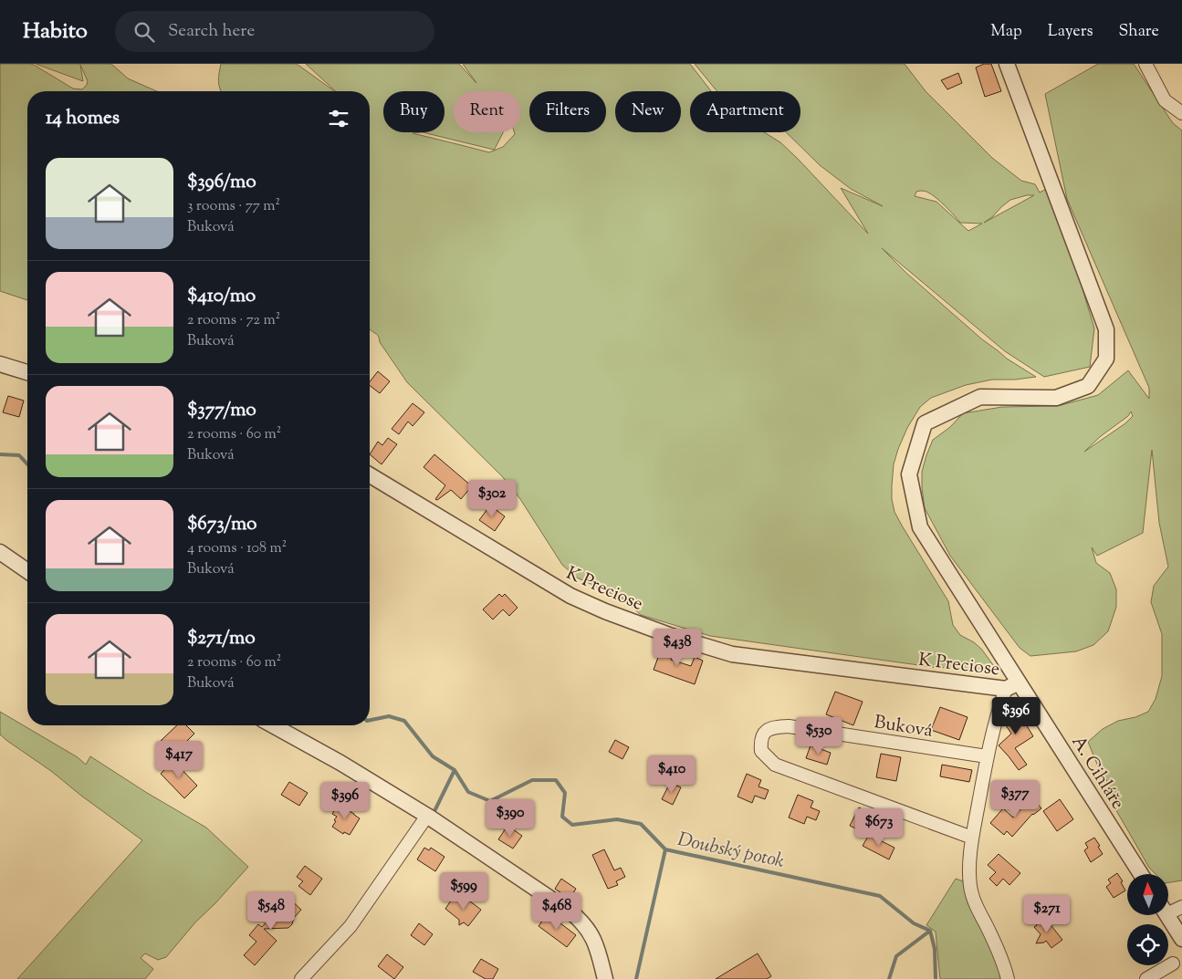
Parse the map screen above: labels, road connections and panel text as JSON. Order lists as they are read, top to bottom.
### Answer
{
  "streets": {
    "street": ["K Preciose", "Buková", "A. Cihláře"]
  },
  "crossings": [
    ["K Preciose", "A. Cihláře"]
  ],
  "water": ["Doubský potok"],
  "north": "top",
  "page": {
    "header": "Habito",
    "search": "Search here",
    "nav": ["Map", "Layers", "Share"],
    "chip": [
      "Buy",
      "Rent",
      "Filters",
      "New",
      "Apartment"
    ],
    "heading": "14 homes",
    "list": [
      {
        "name": "$396/mo",
        "note": "3 rooms · 77 m² · Buková"
      },
      {
        "name": "$410/mo",
        "note": "2 rooms · 72 m² · Buková"
      },
      {
        "name": "$377/mo",
        "note": "2 rooms · 60 m² · Buková"
      },
      {
        "name": "$673/mo",
        "note": "4 rooms · 108 m² · Buková"
      },
      {
        "name": "$271/mo",
        "note": "2 rooms · 60 m² · Buková"
      }
    ],
    "price": [
      "$302",
      "$438",
      "$396",
      "$530",
      "$417",
      "$410",
      "$377",
      "$396",
      "$390",
      "$673",
      "$599",
      "$548",
      "$468",
      "$271"
    ]
  }
}
